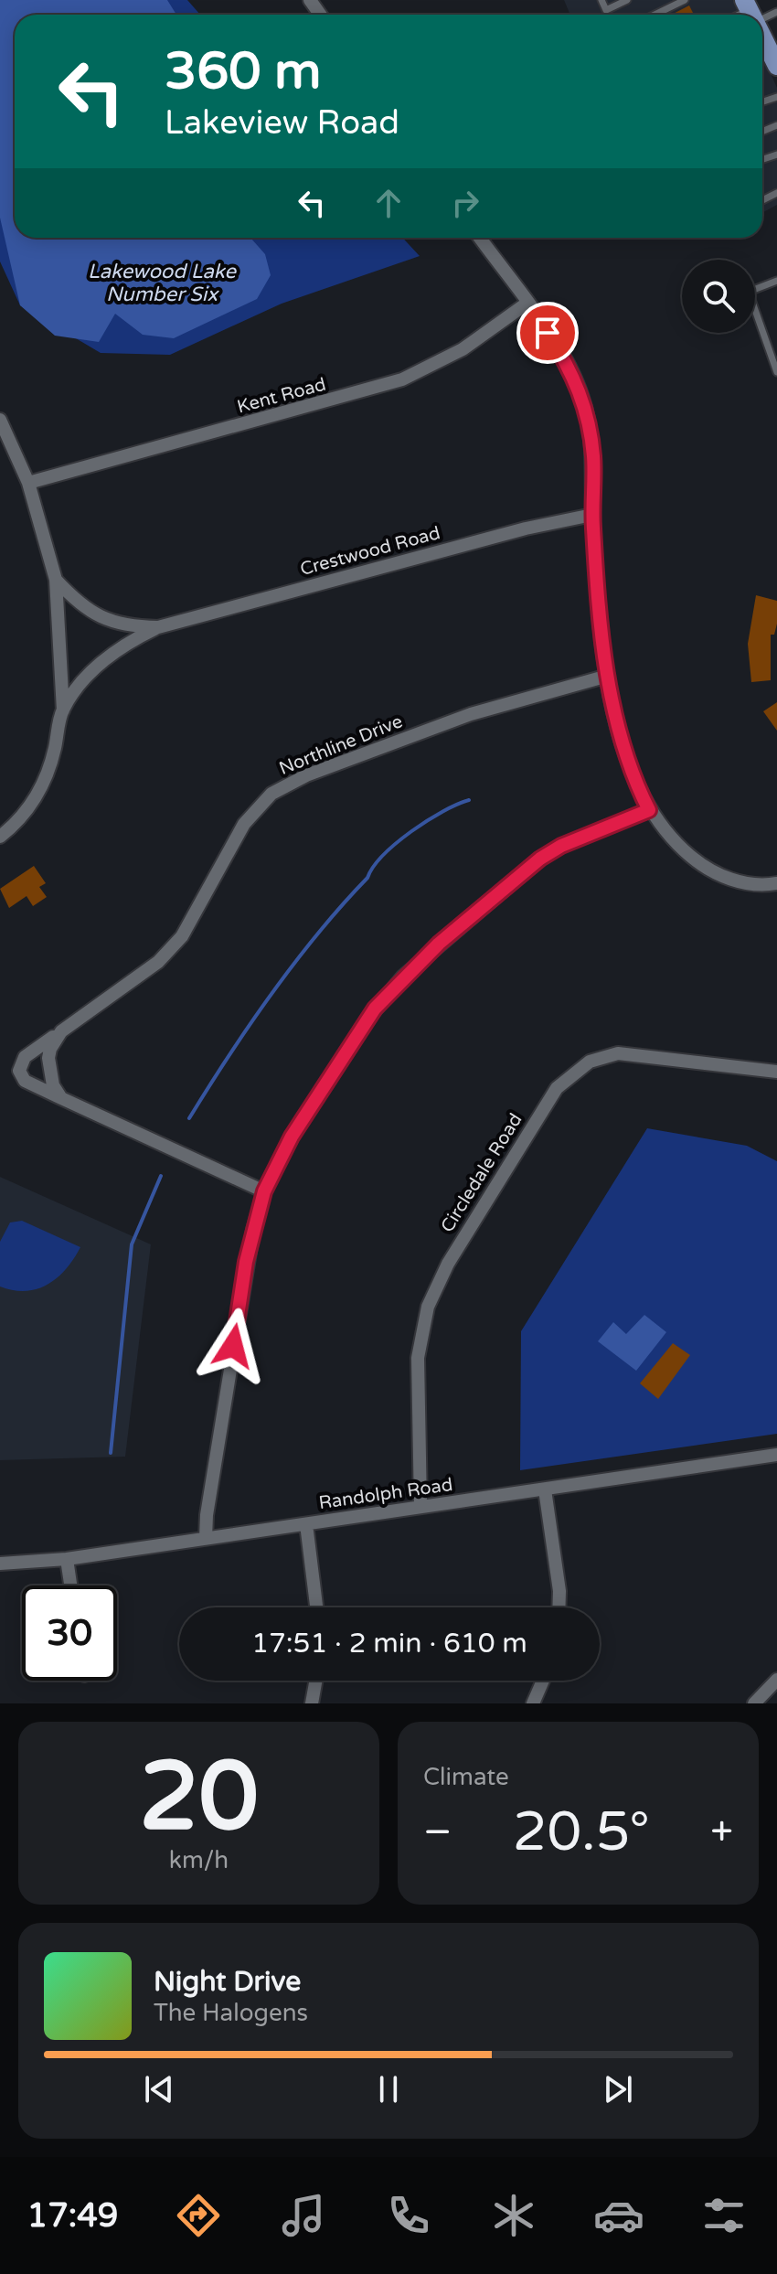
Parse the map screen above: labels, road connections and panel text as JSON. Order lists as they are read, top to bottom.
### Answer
{
  "streets": {
    "street": [
      "Kent Road",
      "Crestwood Road",
      "Northline Drive",
      "Circledale Road",
      "Randolph Road"
    ]
  },
  "crossings": [
    ["Circledale Road", "Randolph Road"]
  ],
  "water": ["Lakewood Lake Number Six"],
  "page": {
    "turn": ["360 m", "Lakeview Road"],
    "limit": "30",
    "trip": "17:51 · 2 min · 610 m",
    "tile": [
      ["20", "km/h"],
      "Climate"
    ],
    "heat": ["−", "20.5°", "+"],
    "song": ["Night Drive", "The Halogens"],
    "tabs": "17:49"
  }
}
